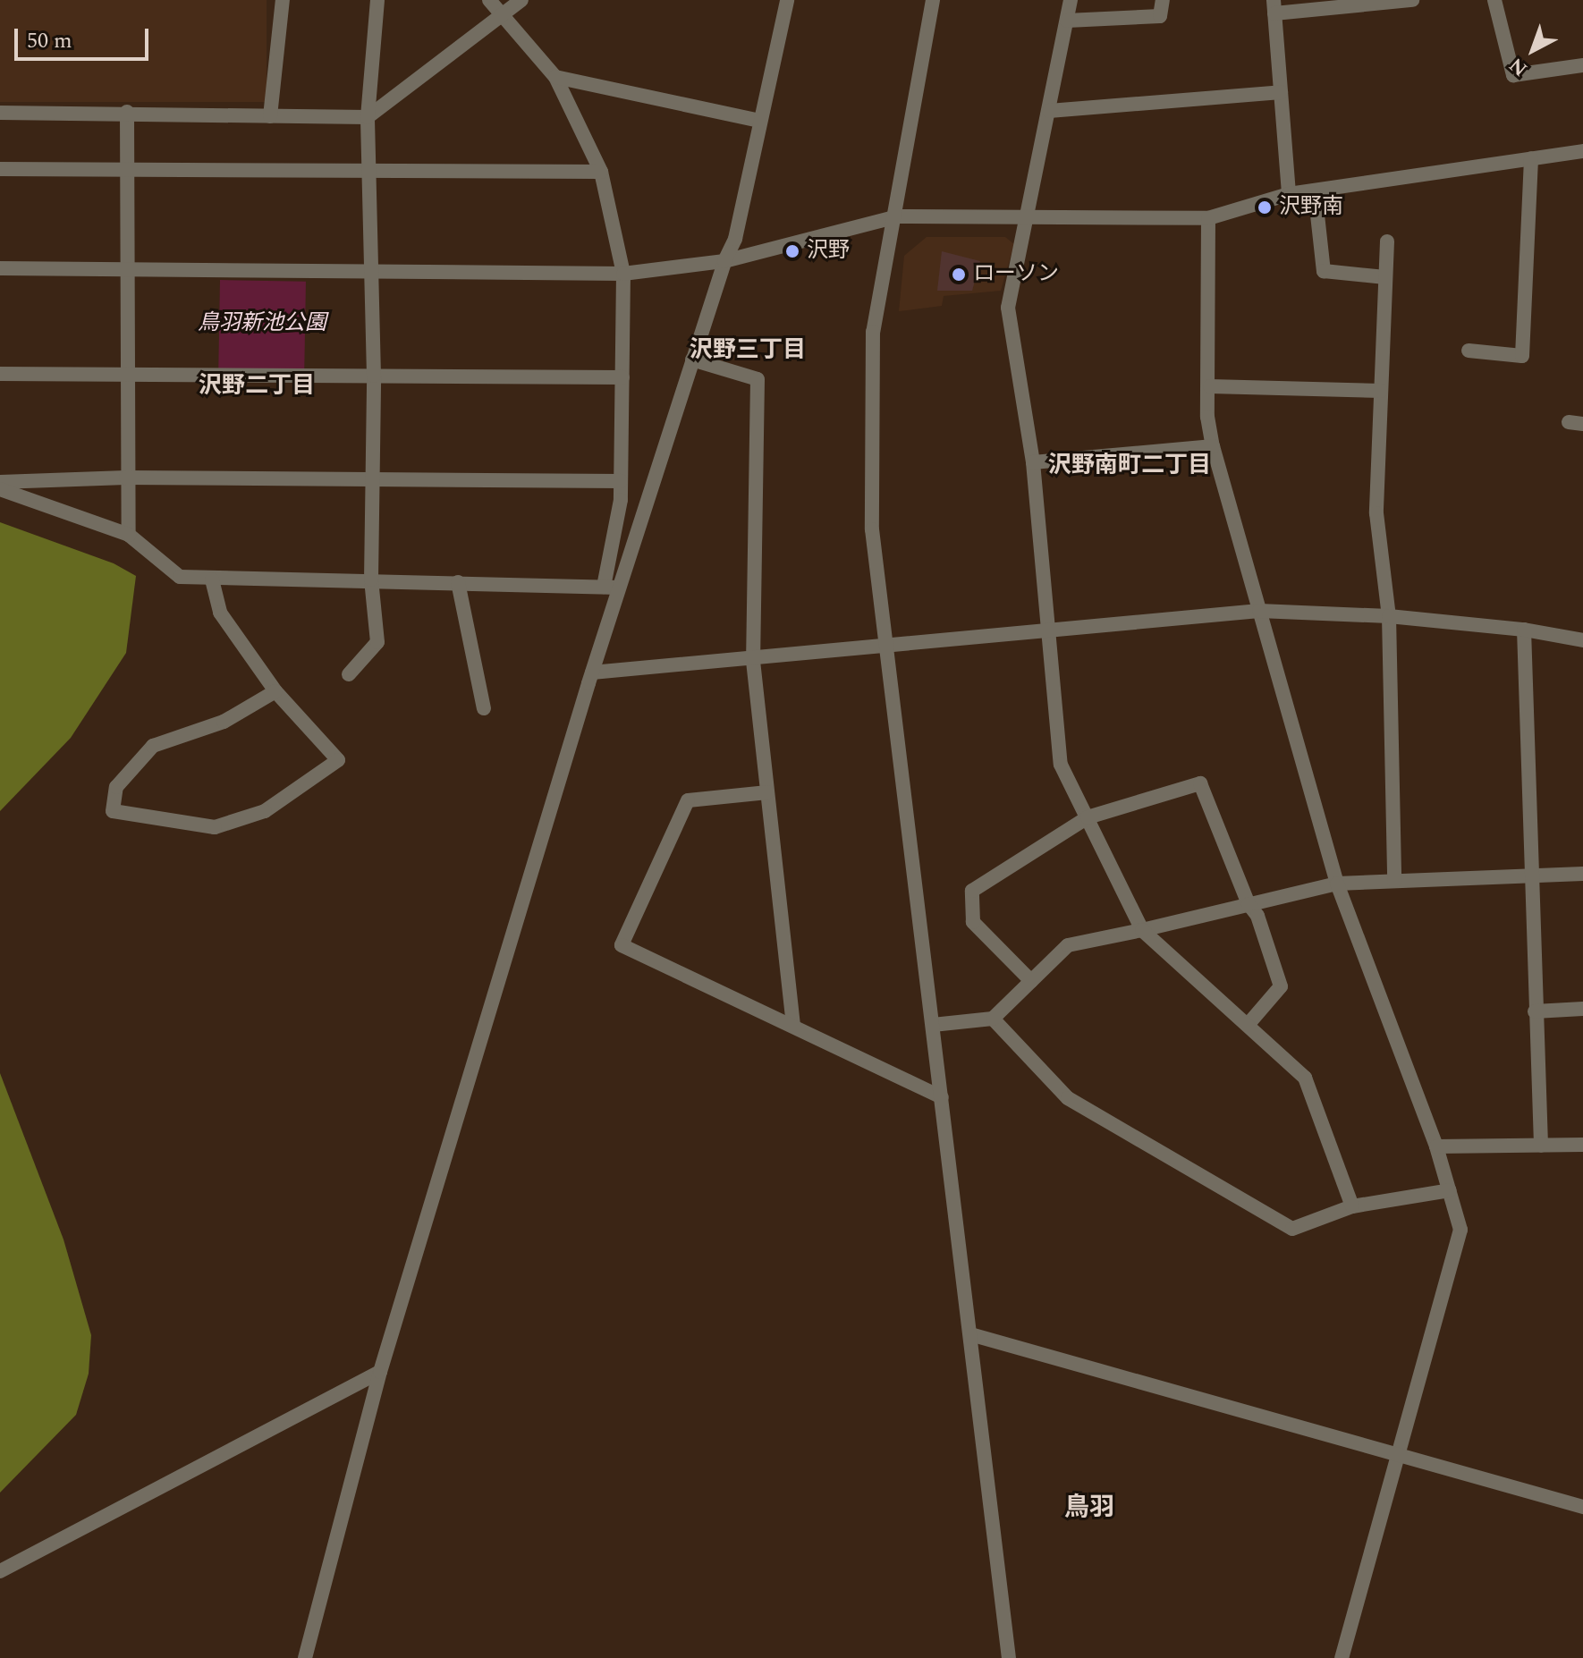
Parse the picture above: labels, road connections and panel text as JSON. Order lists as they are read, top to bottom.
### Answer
{
  "districts": [
    "沢野三丁目",
    "沢野二丁目",
    "沢野南町二丁目",
    "鳥羽"
  ],
  "parks": ["鳥羽新池公園"],
  "places": ["沢野南", "沢野", "ローソン"],
  "scale_bar": "50 m",
  "north": "bottom left"
}
